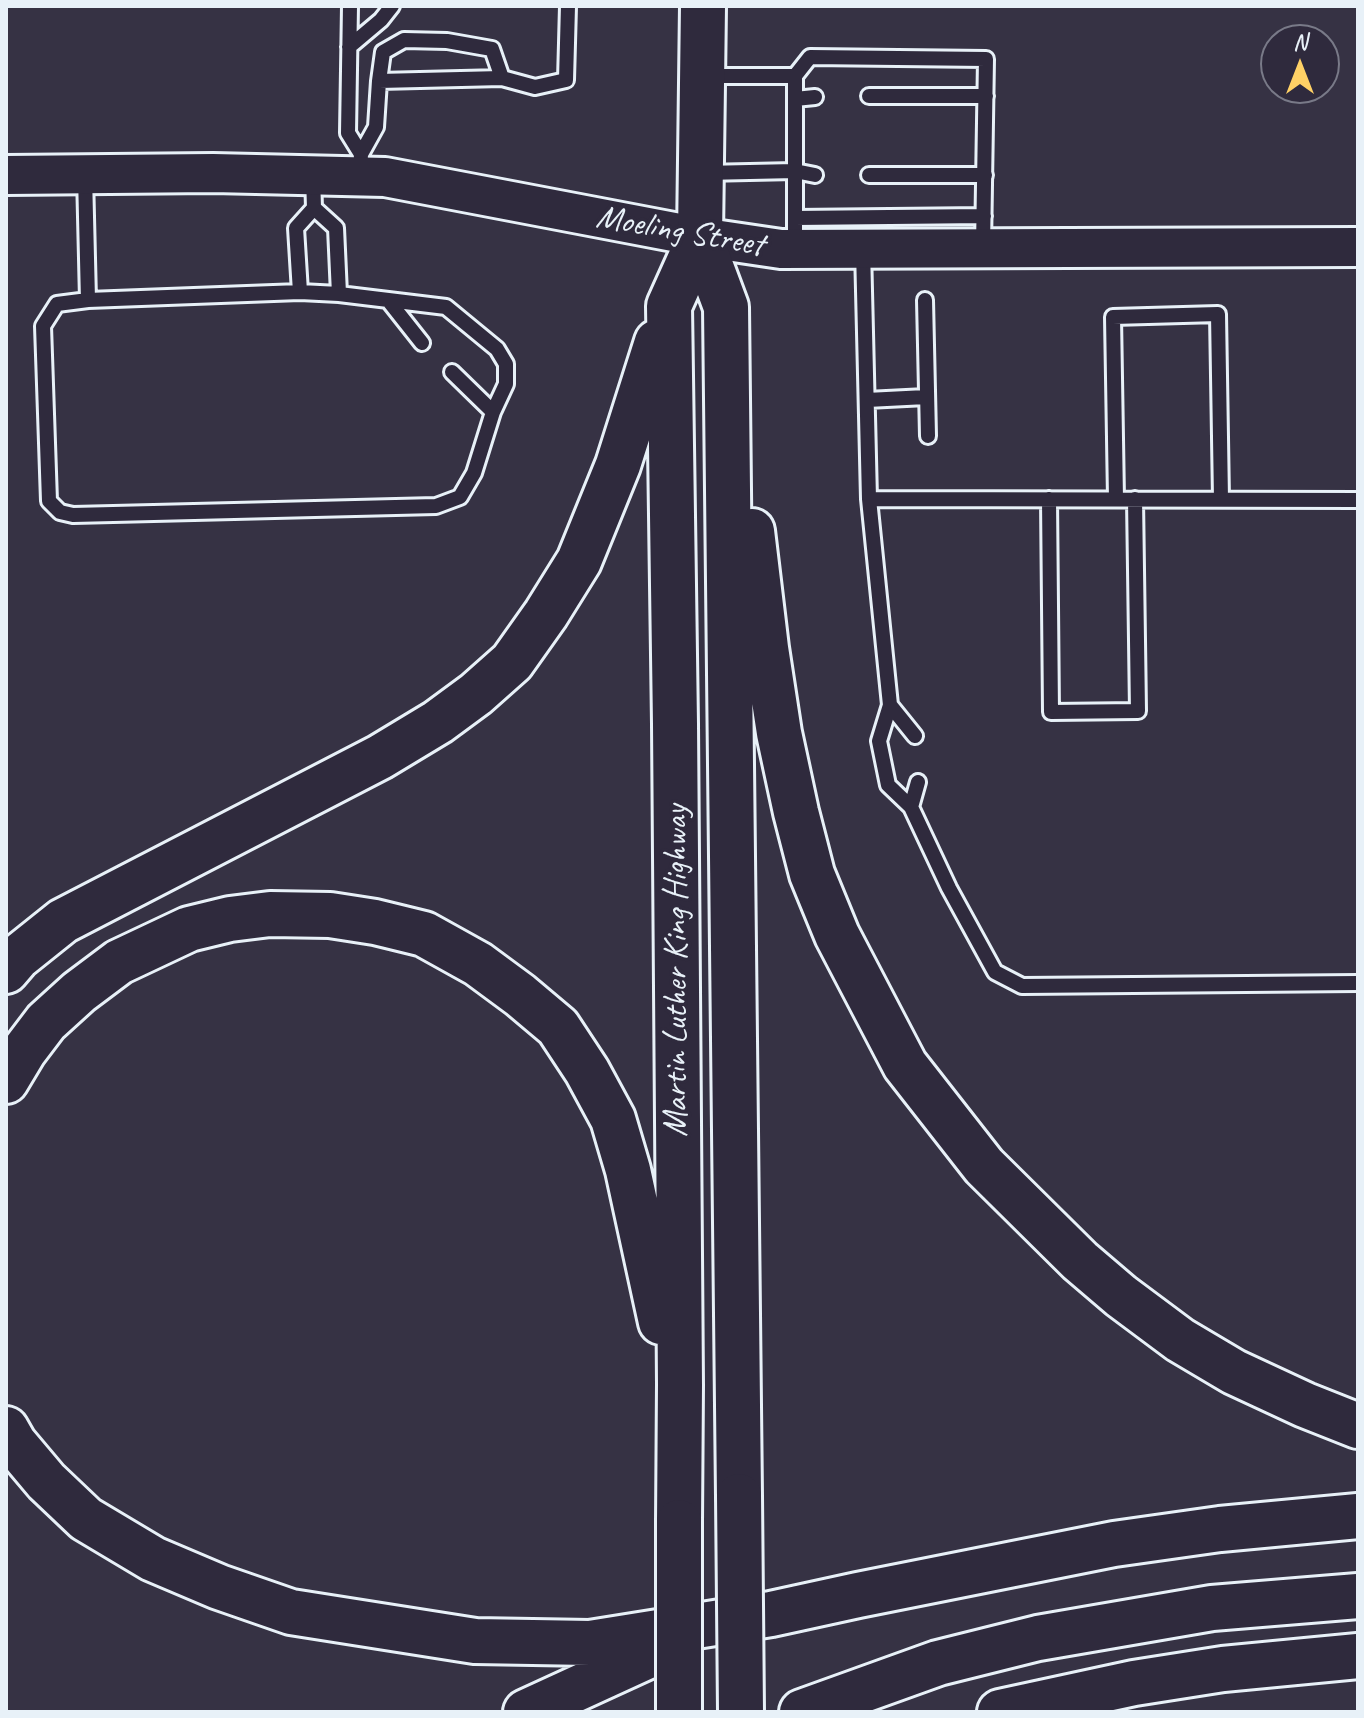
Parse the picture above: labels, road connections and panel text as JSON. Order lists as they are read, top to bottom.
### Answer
{
  "streets": {
    "highway": ["Martin Luther King Highway"],
    "street": ["Moeling Street"]
  },
  "crossings": [
    ["Moeling Street", "Martin Luther King Highway"]
  ],
  "north": "top"
}
